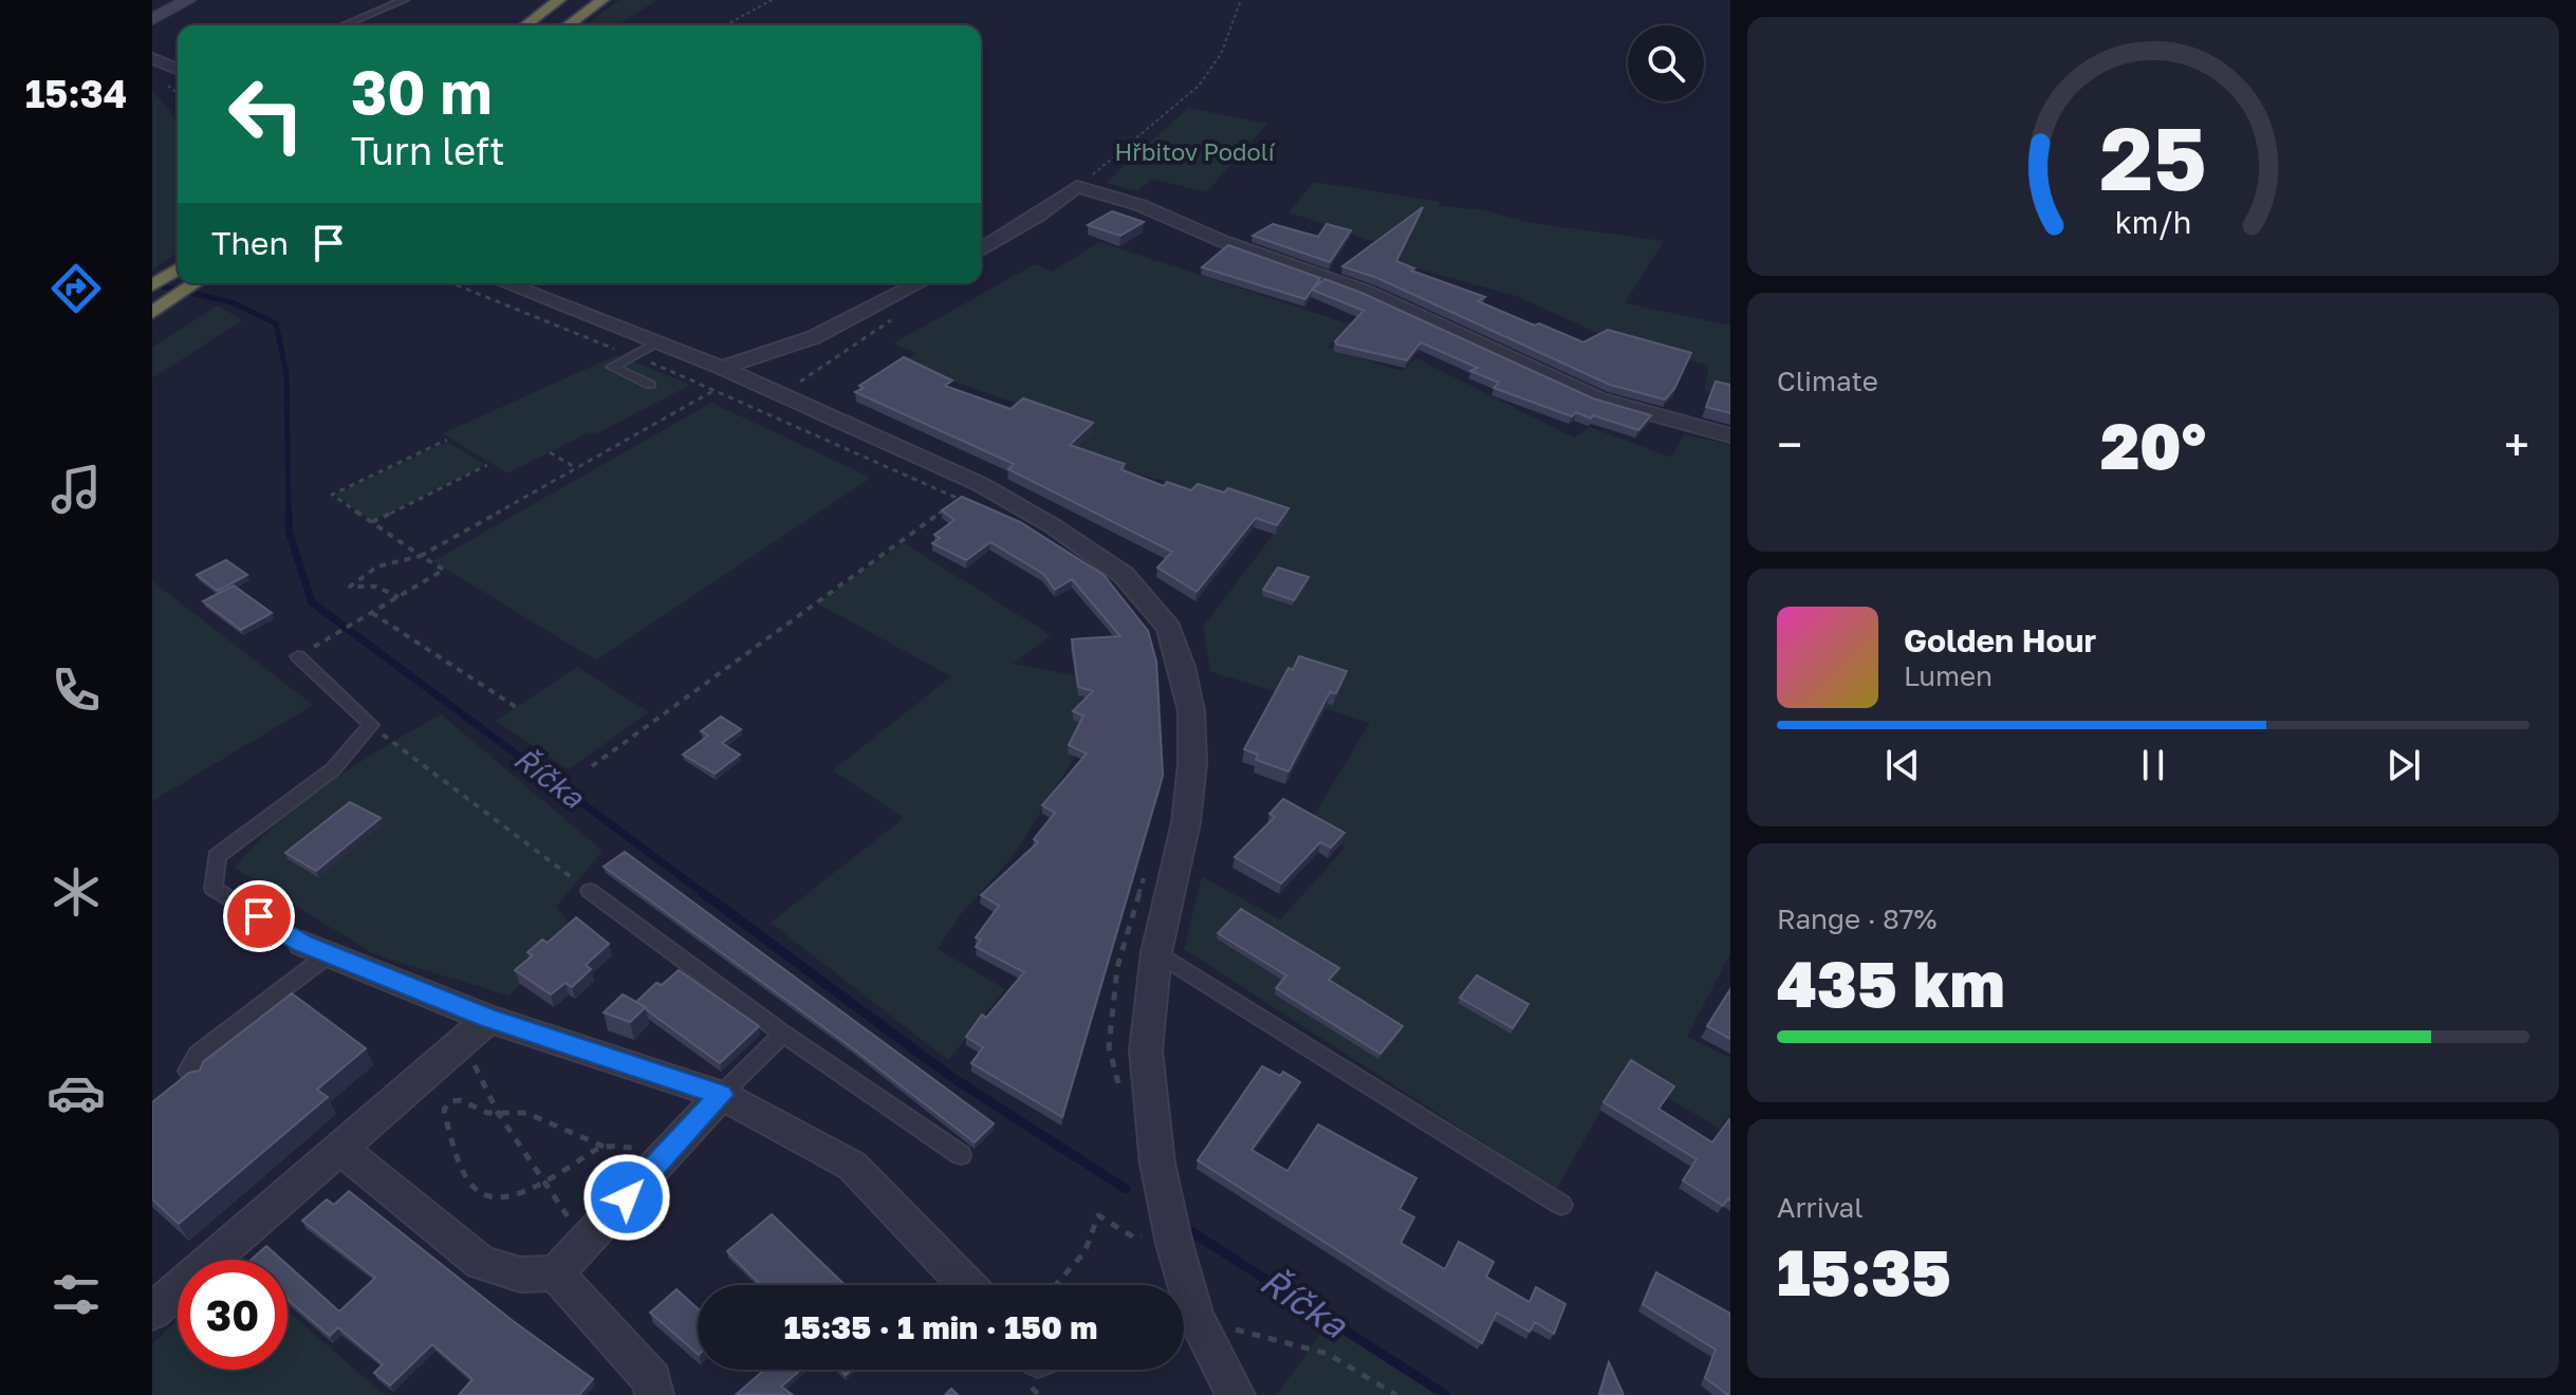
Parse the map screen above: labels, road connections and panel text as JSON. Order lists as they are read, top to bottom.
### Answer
{
  "water": ["Říčka"],
  "parks": ["Hřbitov Podolí"],
  "page": {
    "tabs": "15:34",
    "turn": ["30 m", "Turn left"],
    "then": "Then",
    "tile": [
      "Climate",
      ["Range · 87%", "435 km"],
      ["Arrival", "15:35"]
    ],
    "heat": ["−", "20°", "+"],
    "song": ["Golden Hour", "Lumen"],
    "limit": "30",
    "trip": "15:35 · 1 min · 150 m",
    "gauge": ["25", "km/h"]
  }
}
